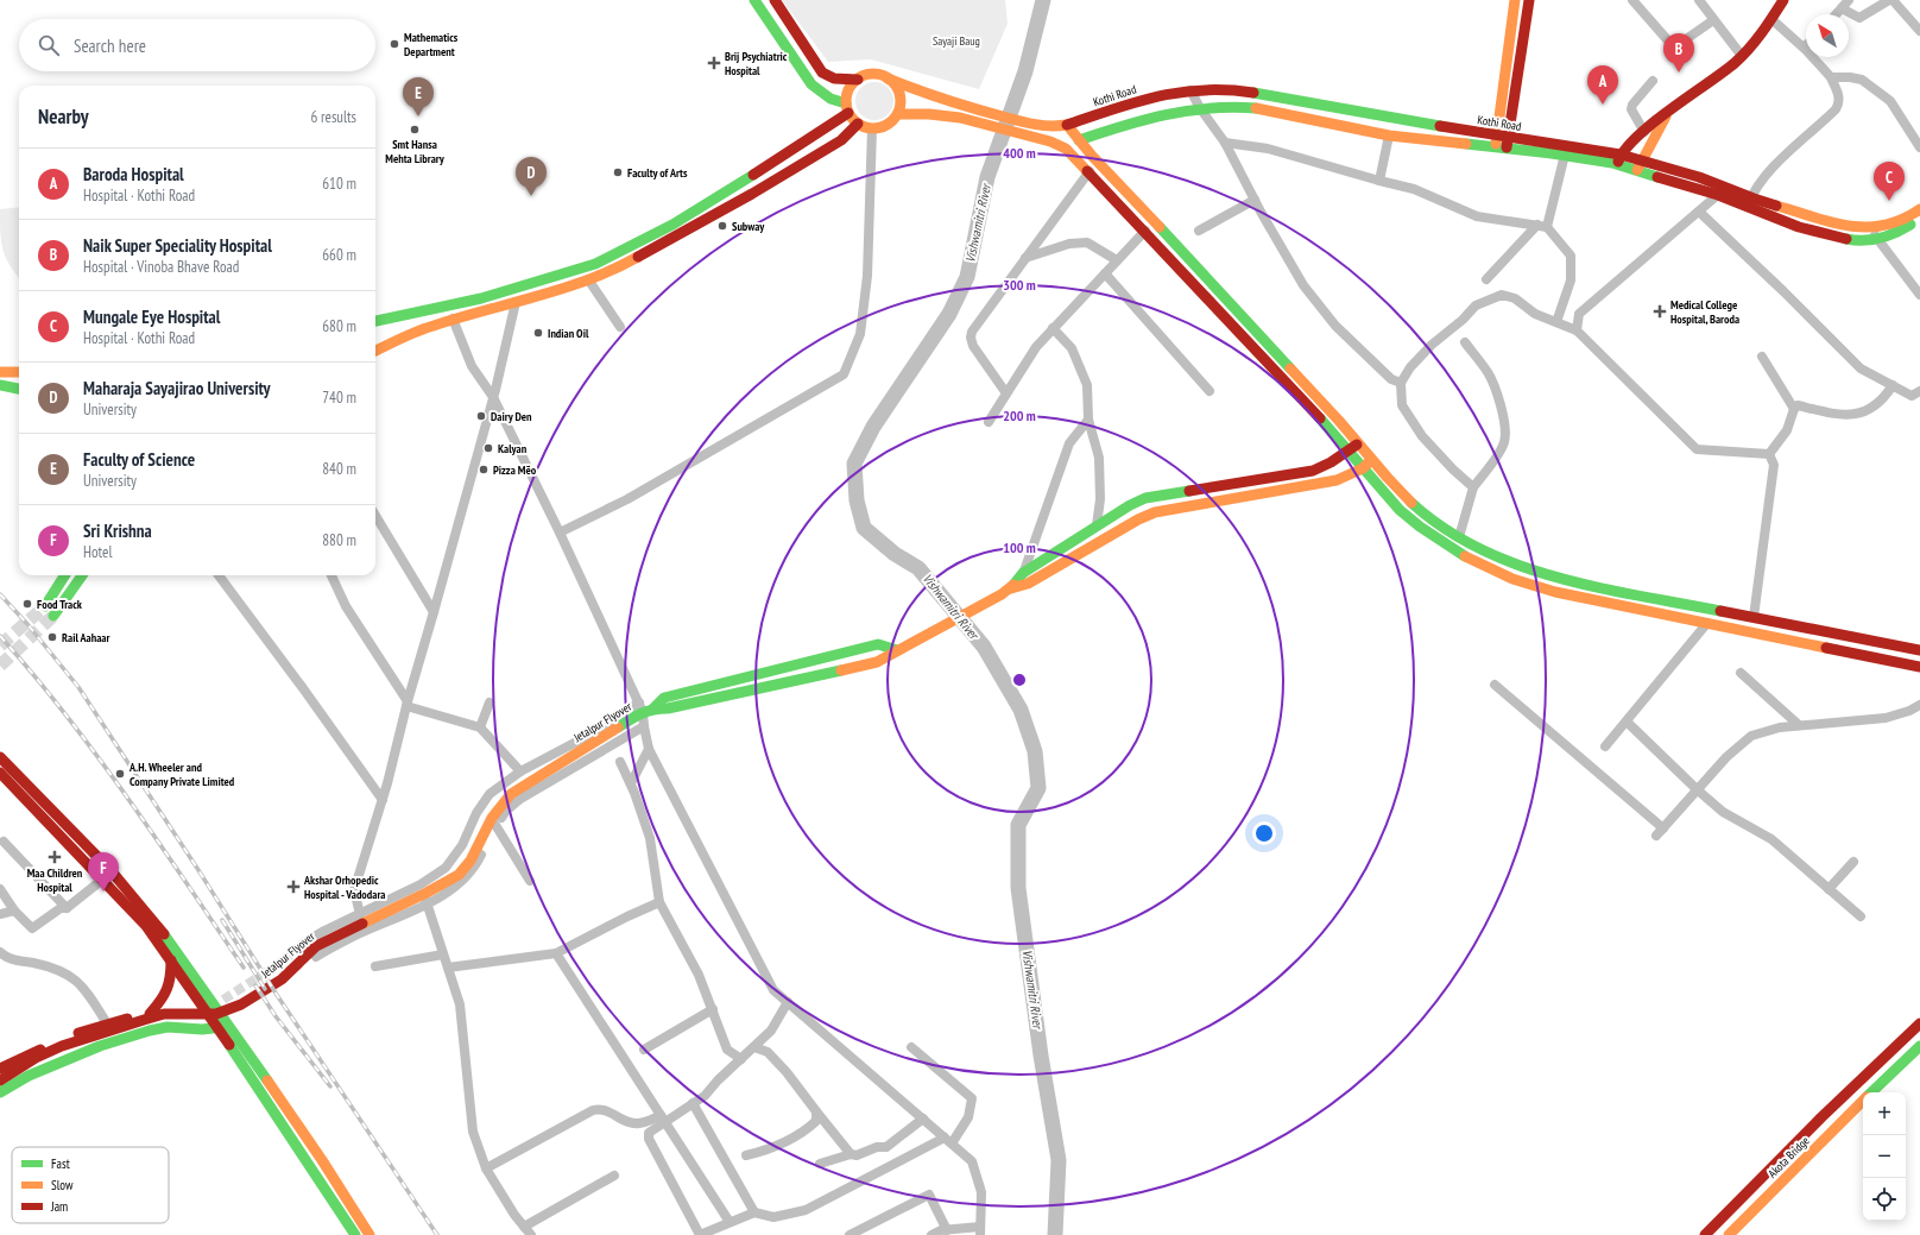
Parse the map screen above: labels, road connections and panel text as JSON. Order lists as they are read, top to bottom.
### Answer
{
  "streets": {
    "main road": ["Kothi Road", "Jetalpur Flyover", "Akota Bridge"]
  },
  "water": ["Vishwamitri River"],
  "parks": ["Sayaji Baug"],
  "places": {
    "other": [
      "Mathematics Department",
      "Smt Hansa Mehta Library",
      "Faculty of Arts",
      "Subway",
      "Indian Oil",
      "Dairy Den",
      "Kalyan",
      "Pizza Mēo",
      "Food Track",
      "Rail Aahaar",
      "A.H. Wheeler and Company Private Limited"
    ],
    "health": [
      "Brij Psychiatric Hospital",
      "Medical College Hospital, Baroda",
      "Maa Children Hospital",
      "Akshar Orhopedic Hospital - Vadodara"
    ]
  },
  "legend": ["Fast", "Slow", "Jam"],
  "north": "top left",
  "page": {
    "search": "Search here",
    "pins": [
      "B",
      "A",
      "E",
      "D",
      "C",
      "F"
    ],
    "heading": ["Nearby", "6 results"],
    "list": [
      {
        "mark": "A",
        "name": "Baroda Hospital",
        "note": "Hospital · Kothi Road",
        "value": "610 m"
      },
      {
        "mark": "B",
        "name": "Naik Super Speciality Hospital",
        "note": "Hospital · Vinoba Bhave Road",
        "value": "660 m"
      },
      {
        "mark": "C",
        "name": "Mungale Eye Hospital",
        "note": "Hospital · Kothi Road",
        "value": "680 m"
      },
      {
        "mark": "D",
        "name": "Maharaja Sayajirao University",
        "note": "University",
        "value": "740 m"
      },
      {
        "mark": "E",
        "name": "Faculty of Science",
        "note": "University",
        "value": "840 m"
      },
      {
        "mark": "F",
        "name": "Sri Krishna",
        "note": "Hotel",
        "value": "880 m"
      }
    ],
    "map_buttons": ["+", "−"]
  },
  "rings": [
    "400 m",
    "300 m",
    "200 m",
    "100 m"
  ]
}
